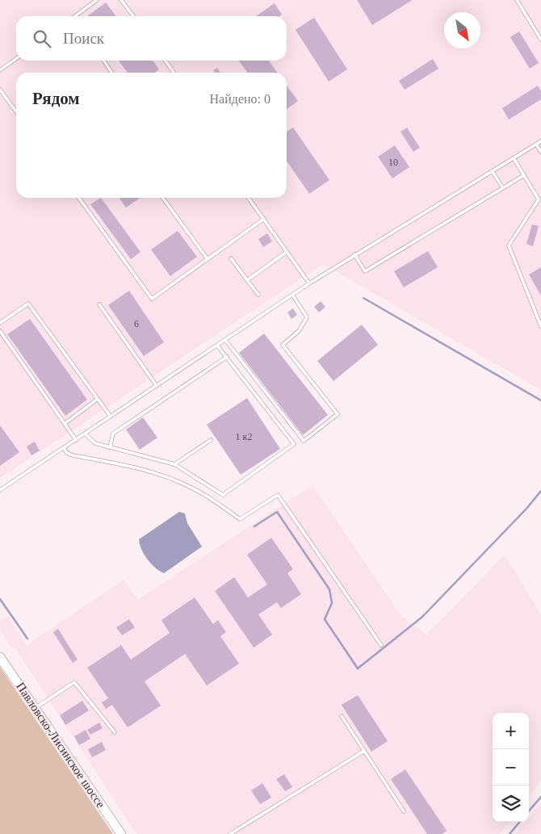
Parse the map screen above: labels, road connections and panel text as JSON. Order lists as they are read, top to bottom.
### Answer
{
  "streets": {
    "main road": ["Павловско-Лисинское шоссе"]
  },
  "house_numbers": ["10", "6", "1 к2"],
  "north": "bottom right",
  "page": {
    "search": "Поиск",
    "heading": ["Рядом", "Найдено: 0"],
    "map_buttons": ["+", "−"]
  }
}
